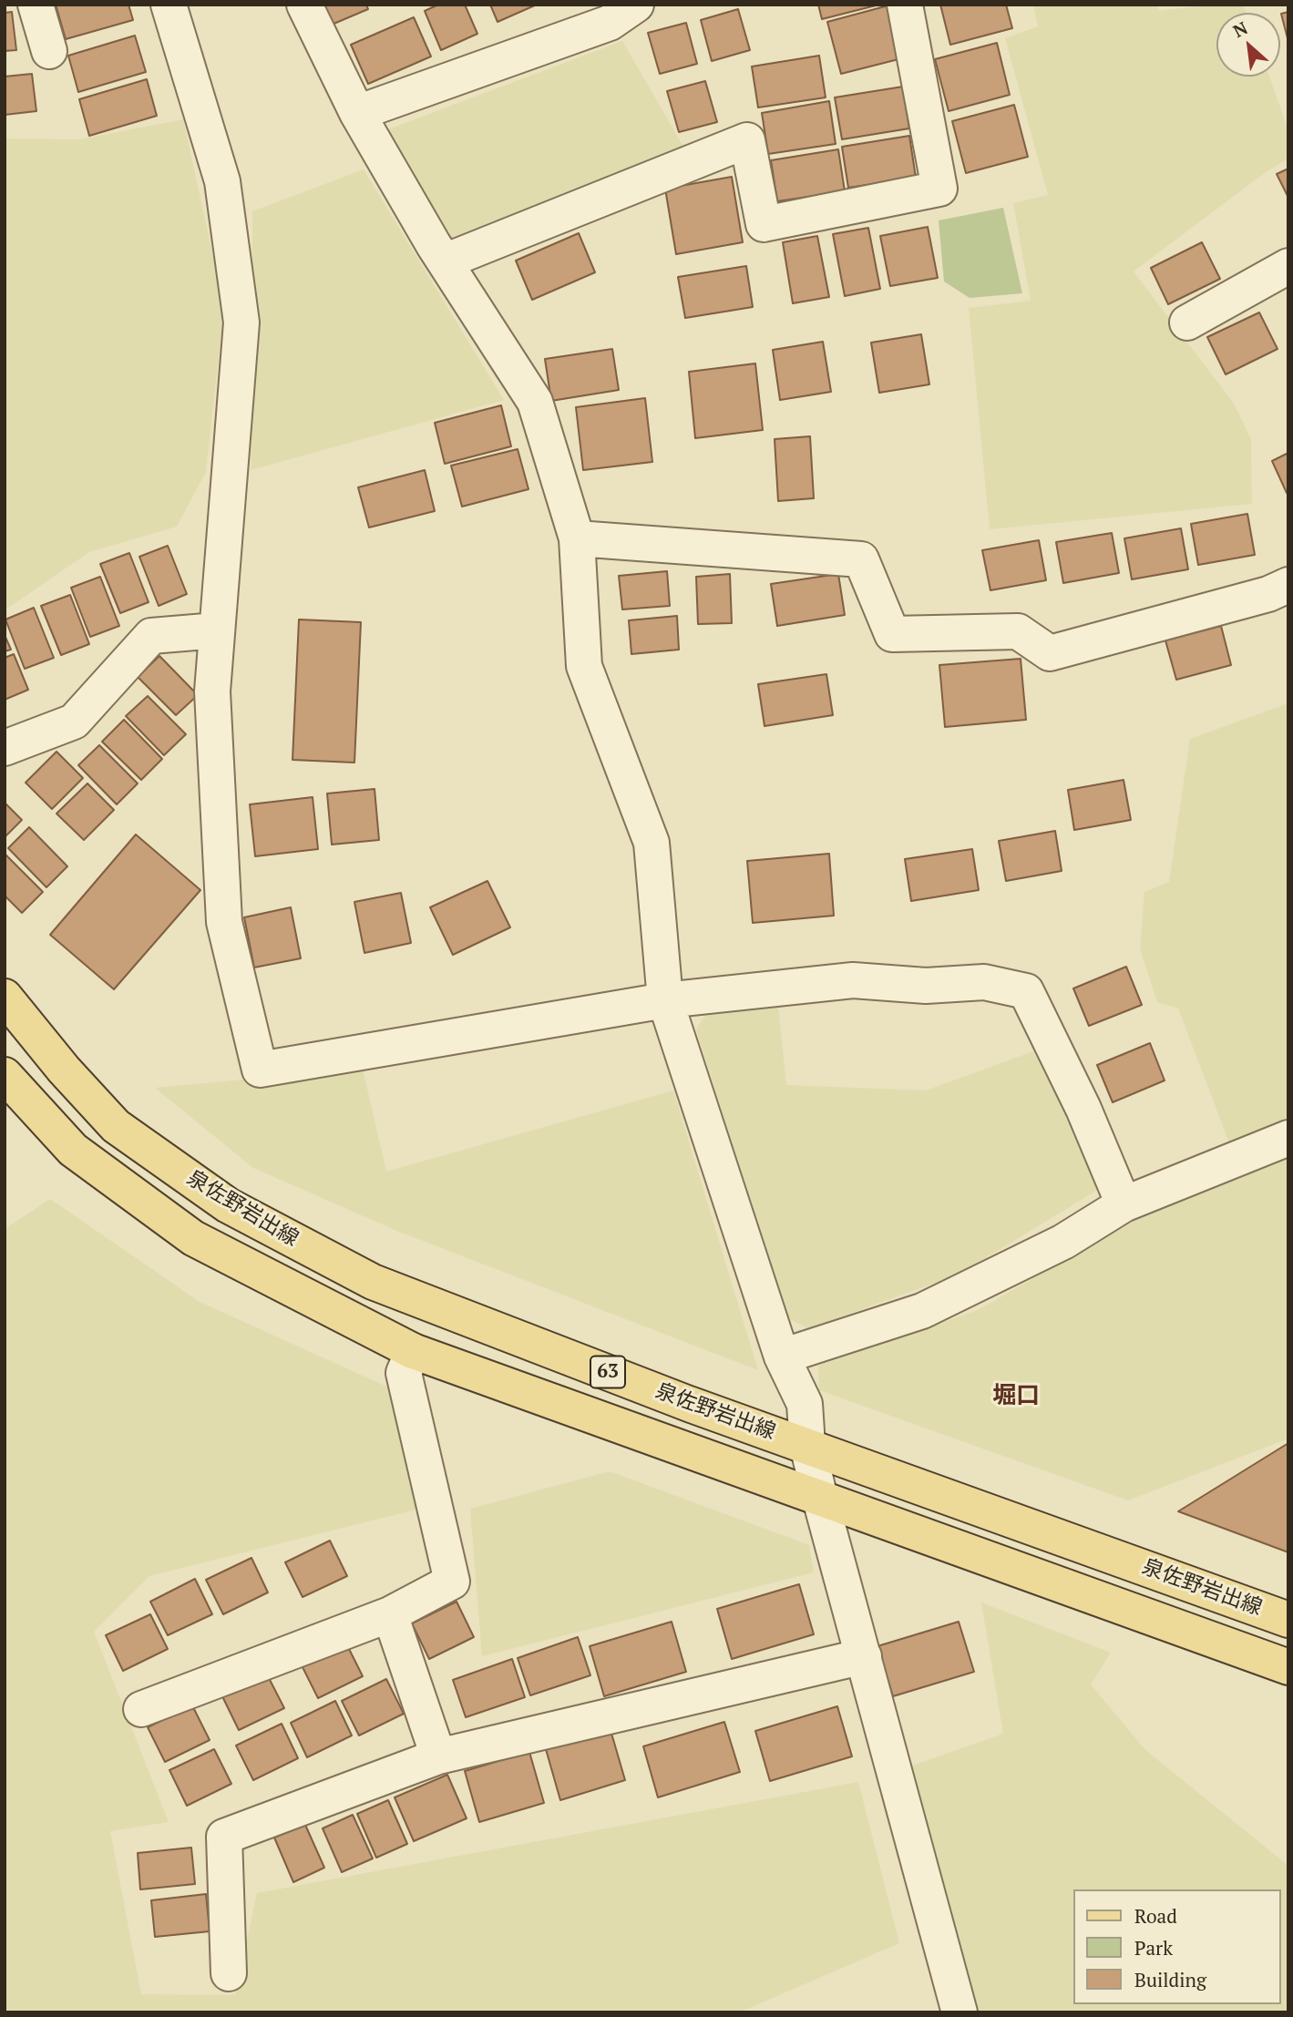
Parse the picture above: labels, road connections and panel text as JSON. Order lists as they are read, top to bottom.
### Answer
{
  "streets": {
    "main road": ["泉佐野岩出線", "63"]
  },
  "districts": ["堀口"],
  "legend": ["Road", "Park", "Building"],
  "north": "top left"
}
